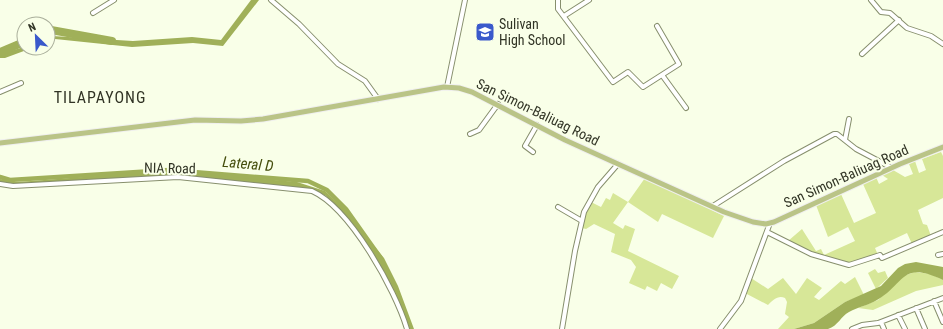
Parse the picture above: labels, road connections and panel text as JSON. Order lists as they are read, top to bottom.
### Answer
{
  "streets": {
    "main road": ["San Simon-Baliuag Road"],
    "street": ["NIA Road"]
  },
  "districts": ["TILAPAYONG"],
  "water": ["Lateral D"],
  "places": {
    "school or university": ["Sulivan High School"]
  },
  "north": "top left"
}
